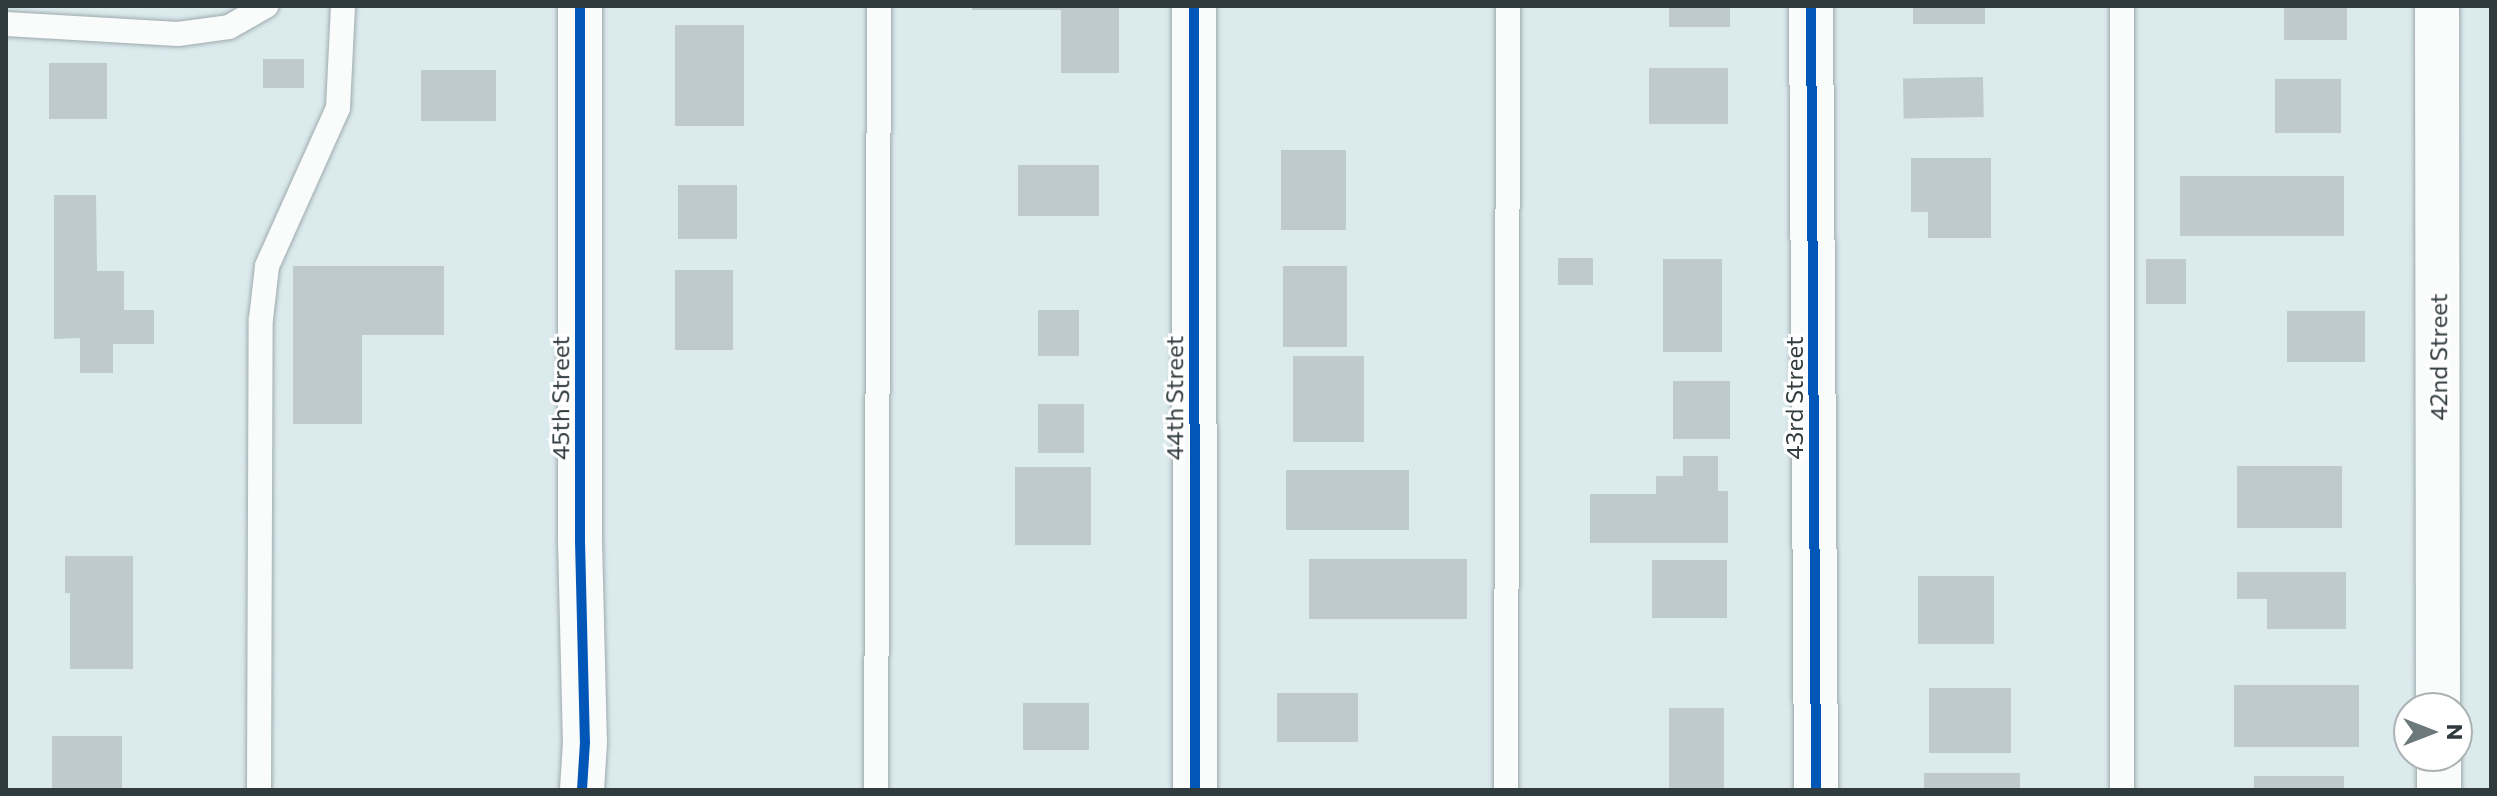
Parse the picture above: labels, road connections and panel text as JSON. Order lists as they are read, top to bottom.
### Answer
{
  "streets": {
    "street": [
      "42nd Street",
      "45th Street",
      "44th Street",
      "43rd Street"
    ]
  },
  "north": "right"
}
